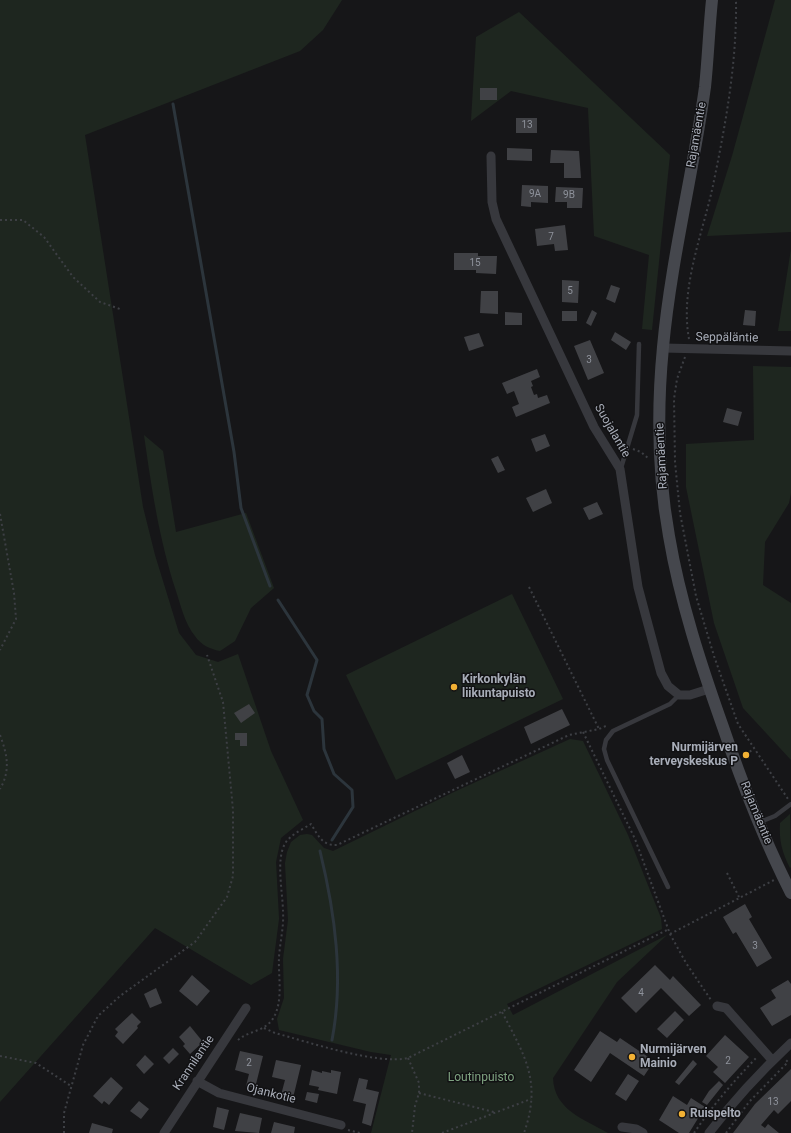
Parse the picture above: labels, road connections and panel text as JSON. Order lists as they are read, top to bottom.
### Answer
{
  "streets": {
    "main road": ["Rajamäentie"],
    "street": [
      "Seppäläntie",
      "Suojalantie",
      "Krannilantie",
      "Ojankotie"
    ]
  },
  "crossings": [
    ["Rajamäentie", "Seppäläntie"],
    ["Krannilantie", "Ojankotie"]
  ],
  "parks": ["Loutinpuisto"],
  "places": [
    "Kirkonkylän liikuntapuisto",
    "Nurmijärven terveyskeskus P",
    "Nurmijärven Mainio",
    "Ruispelto"
  ],
  "house_numbers": [
    "13",
    "9A",
    "9B",
    "7",
    "15",
    "5",
    "3",
    "3",
    "4",
    "2",
    "2",
    "13"
  ]
}
